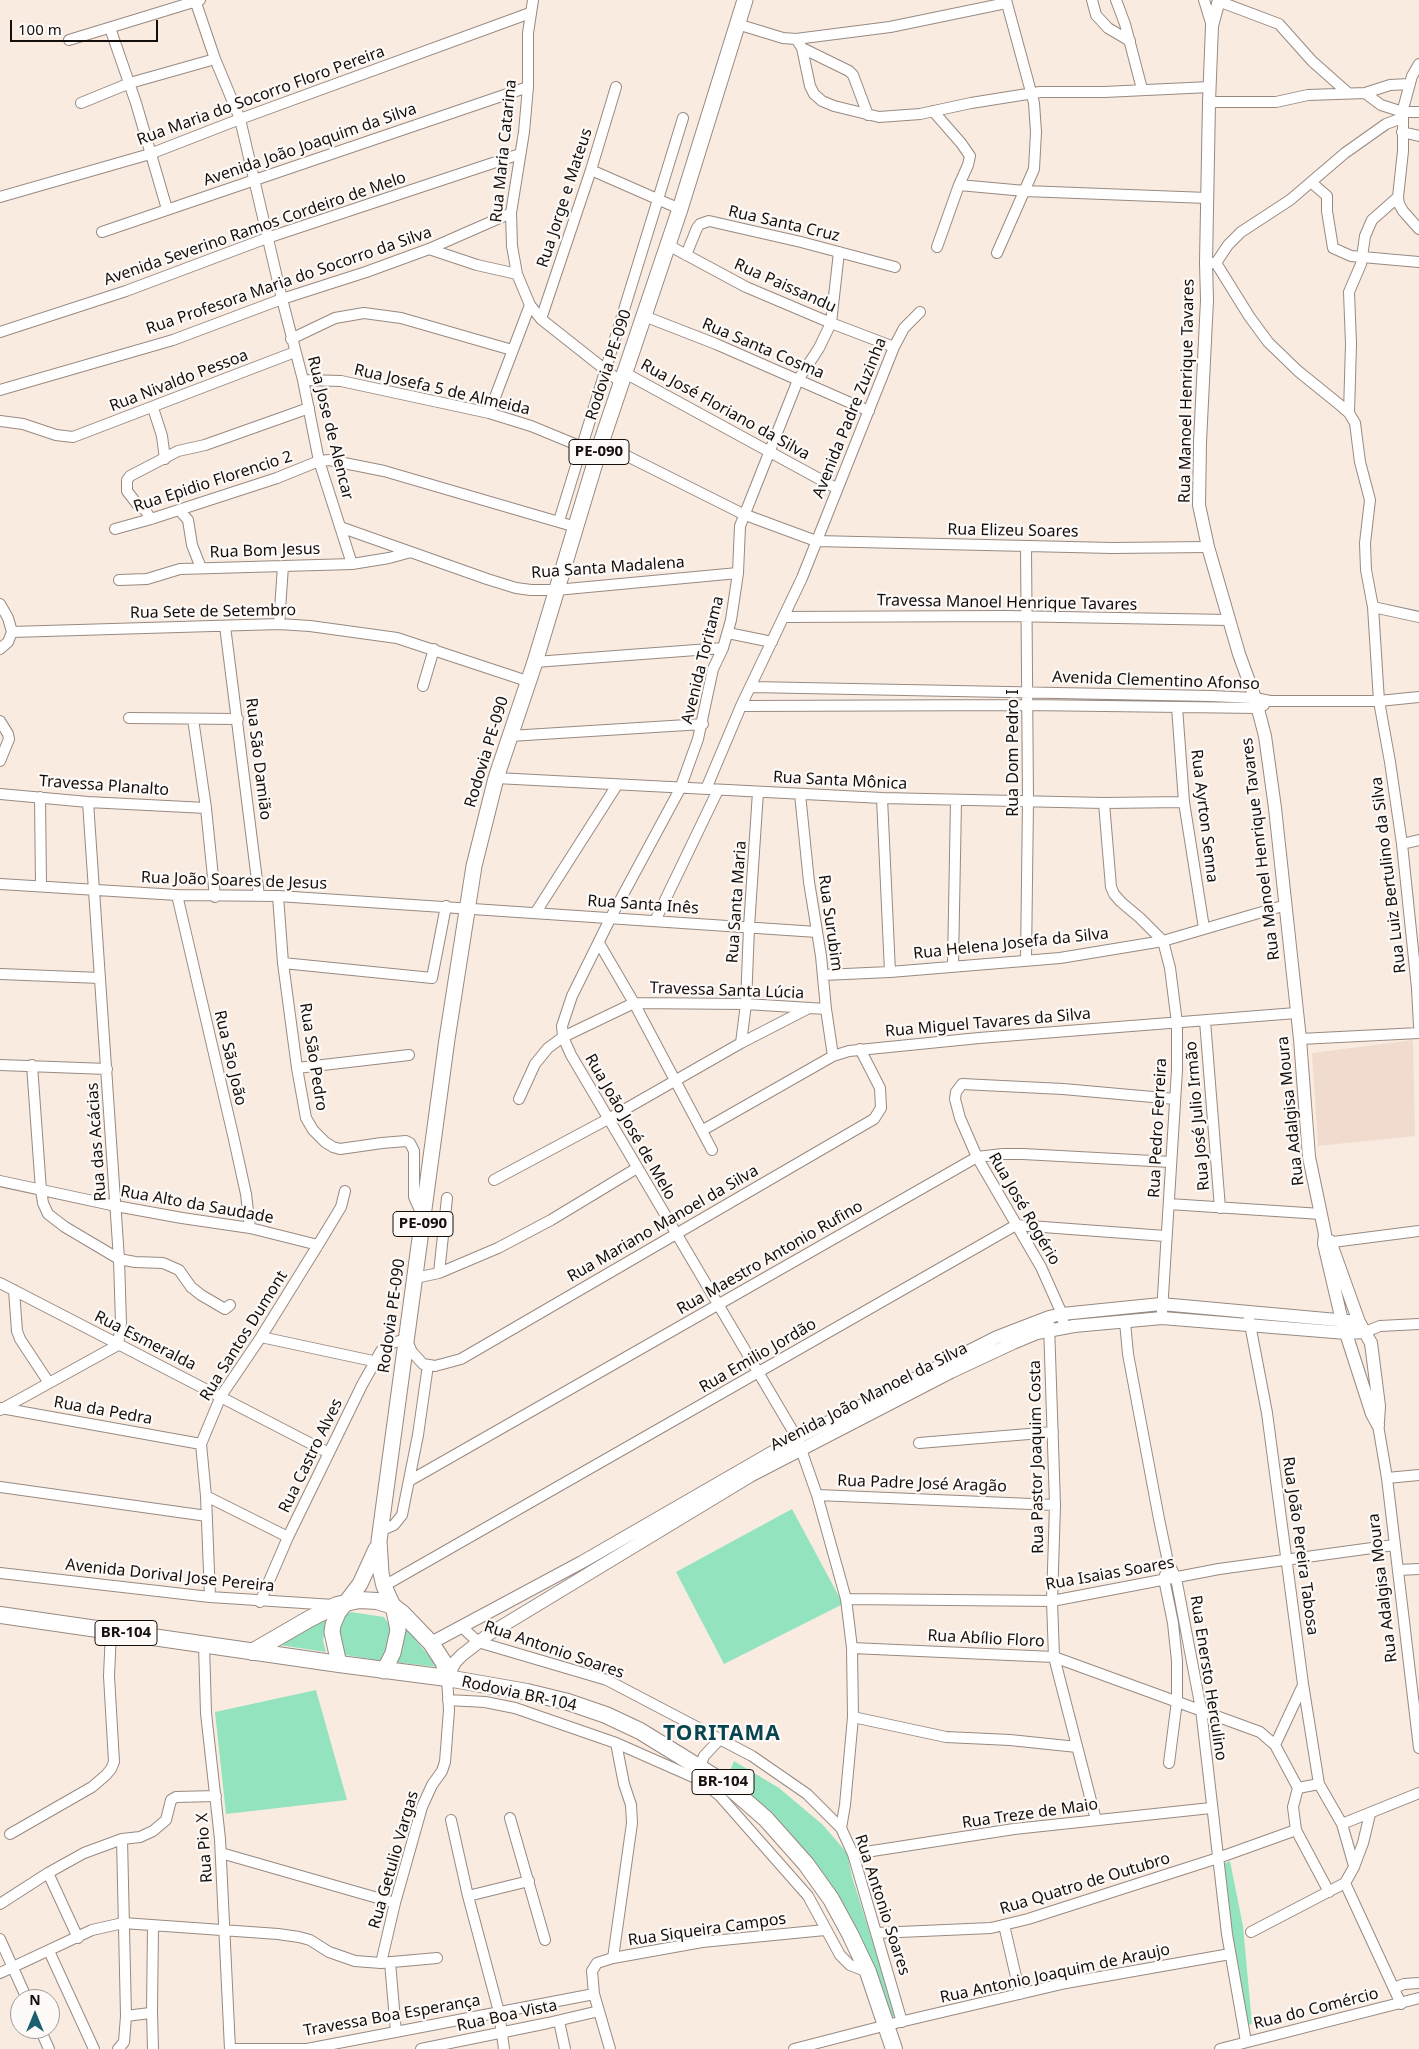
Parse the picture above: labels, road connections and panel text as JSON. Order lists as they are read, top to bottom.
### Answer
{
  "streets": {
    "highway": ["BR-104", "Rodovia BR-104"],
    "main road": ["Rodovia PE-090", "PE-090"],
    "street": [
      "Rua Maria do Socorro Floro Pereira",
      "Avenida João Joaquim da Silva",
      "Rua Maria Catarina",
      "Rua Jorge e Mateus",
      "Rua Santa Cruz",
      "Avenida Severino Ramos Cordeiro de Melo",
      "Rua Profesora Maria do Socorro da Silva",
      "Rua Paissandu",
      "Rua Santa Cosma",
      "Rua Nivaldo Pessoa",
      "Rua Josefa 5 de Almeida",
      "Rua Manoel Henrique Tavares",
      "Rua José Floriano da Silva",
      "Avenida Padre Zuzinha",
      "Rua Jose de Alencar",
      "Rua Epidio Florencio 2",
      "Rua Elizeu Soares",
      "Rua Bom Jesus",
      "Rua Santa Madalena",
      "Travessa Manoel Henrique Tavares",
      "Rua Sete de Setembro",
      "Avenida Toritama",
      "Avenida Clementino Afonso",
      "Rua Dom Pedro I",
      "Rua São Damião",
      "Rua Santa Mônica",
      "Travessa Planalto",
      "Rua Ayrton Senna",
      "Rua Luiz Bertulino da Silva",
      "Rua João Soares de Jesus",
      "Rua Santa Maria",
      "Rua Santa Inês",
      "Rua Surubim",
      "Rua Helena Josefa da Silva",
      "Travessa Santa Lúcia",
      "Rua Miguel Tavares da Silva",
      "Rua São Pedro",
      "Rua São João",
      "Rua Adalgisa Moura",
      "Rua José Julio Irmão",
      "Rua João José de Melo",
      "Rua Pedro Ferreira",
      "Rua das Acácias",
      "Rua Alto da Saudade",
      "Rua José Rogério",
      "Rua Mariano Manoel da Silva",
      "Rua Maestro Antonio Rufino",
      "Rua Santos Dumont",
      "Rua Esmeralda",
      "Rua Emilio Jordão",
      "Avenida João Manoel da Silva",
      "Rua da Pedra",
      "Rua Castro Alves",
      "Rua Pastor Joaquim Costa",
      "Rua Padre José Aragão",
      "Rua João Pereira Tabosa",
      "Rua Isaias Soares",
      "Avenida Dorival Jose Pereira",
      "Rua Abílio Floro",
      "Rua Antonio Soares",
      "Rua Enersto Herculino",
      "Rua Treze de Maio",
      "Rua Pio X",
      "Rua Getulio Vargas",
      "Rua Quatro de Outubro",
      "Rua Siqueira Campos",
      "Rua Antonio Joaquim de Araujo",
      "Rua do Comércio",
      "Travessa Boa Esperança",
      "Rua Boa Vista"
    ]
  },
  "crossings": [
    ["Rua Maria do Socorro Floro Pereira", "Rua Maria Catarina"],
    ["Rua Maria do Socorro Floro Pereira", "Rua Jose de Alencar"],
    ["Avenida João Joaquim da Silva", "Rua Maria Catarina"],
    ["Avenida João Joaquim da Silva", "Rua Jose de Alencar"],
    ["Rua Maria Catarina", "Rua Jorge e Mateus"],
    ["Rua Maria Catarina", "Avenida Severino Ramos Cordeiro de Melo"],
    ["Rua Maria Catarina", "Rua Profesora Maria do Socorro da Silva"],
    ["Rua Maria Catarina", "Rua José Floriano da Silva"],
    ["Rua Santa Cruz", "Rua Paissandu"],
    ["Rua Santa Cruz", "Avenida Toritama"],
    ["Avenida Severino Ramos Cordeiro de Melo", "Rua Jose de Alencar"],
    ["Rua Profesora Maria do Socorro da Silva", "Rua Jose de Alencar"],
    ["Rua Paissandu", "Rodovia PE-090"],
    ["Rua Paissandu", "Avenida Padre Zuzinha"],
    ["Rua Paissandu", "Avenida Toritama"],
    ["Rua Santa Cosma", "Rodovia PE-090"],
    ["Rua Santa Cosma", "Avenida Padre Zuzinha"],
    ["Rua Santa Cosma", "Avenida Toritama"],
    ["Rodovia PE-090", "Rua Josefa 5 de Almeida"],
    ["Rodovia PE-090", "Rua José Floriano da Silva"],
    ["Rodovia PE-090", "Rua Santa Madalena"],
    ["Rodovia PE-090", "Rua Sete de Setembro"],
    ["Rodovia PE-090", "Rua Santa Mônica"],
    ["Rodovia PE-090", "Rua João Soares de Jesus"],
    ["Rodovia PE-090", "Rua Santa Inês"],
    ["Rodovia PE-090", "Rua São Pedro"],
    ["Rodovia PE-090", "Rua Emilio Jordão"],
    ["Rodovia PE-090", "Rua Castro Alves"],
    ["Rodovia PE-090", "Avenida Dorival Jose Pereira"],
    ["Rodovia PE-090", "Rodovia BR-104"],
    ["Rua Nivaldo Pessoa", "Rua Jose de Alencar"],
    ["Rua Josefa 5 de Almeida", "Rua Jose de Alencar"],
    ["Rua Josefa 5 de Almeida", "Rua Elizeu Soares"],
    ["Rua Josefa 5 de Almeida", "Avenida Toritama"],
    ["Rua Manoel Henrique Tavares", "Rua Elizeu Soares"],
    ["Rua Manoel Henrique Tavares", "Travessa Manoel Henrique Tavares"],
    ["Rua Manoel Henrique Tavares", "Avenida Clementino Afonso"],
    ["Rua Manoel Henrique Tavares", "Rua Helena Josefa da Silva"],
    ["Rua Manoel Henrique Tavares", "Rua Miguel Tavares da Silva"],
    ["Rua Manoel Henrique Tavares", "Rua Adalgisa Moura"],
    ["Rua José Floriano da Silva", "Avenida Padre Zuzinha"],
    ["Rua José Floriano da Silva", "Avenida Toritama"],
    ["Avenida Padre Zuzinha", "Rua Elizeu Soares"],
    ["Rua Jose de Alencar", "Rua Epidio Florencio 2"],
    ["Rua Jose de Alencar", "Rua Bom Jesus"],
    ["Rua Jose de Alencar", "Rua Santa Madalena"],
    ["Rua Elizeu Soares", "Avenida Toritama"],
    ["Rua Elizeu Soares", "Rua Dom Pedro I"],
    ["Rua Bom Jesus", "Rua Santa Madalena"],
    ["Rua Santa Madalena", "Avenida Toritama"],
    ["Travessa Manoel Henrique Tavares", "Rua Dom Pedro I"],
    ["Rua Sete de Setembro", "Rua São Damião"],
    ["Avenida Toritama", "Rua Santa Mônica"],
    ["Avenida Toritama", "Rua Santa Inês"],
    ["Avenida Toritama", "Travessa Santa Lúcia"],
    ["Avenida Toritama", "Rua João José de Melo"],
    ["Avenida Clementino Afonso", "Rua Dom Pedro I"],
    ["Avenida Clementino Afonso", "Rua Ayrton Senna"],
    ["Avenida Clementino Afonso", "Rua Luiz Bertulino da Silva"],
    ["Rua Dom Pedro I", "Rua Santa Mônica"],
    ["Rua Dom Pedro I", "Rua Helena Josefa da Silva"],
    ["Rua São Damião", "Rua João Soares de Jesus"],
    ["Rua Santa Mônica", "Rua Ayrton Senna"],
    ["Rua Santa Mônica", "Rua Santa Maria"],
    ["Rua Santa Mônica", "Rua Surubim"],
    ["Travessa Planalto", "Rua das Acácias"],
    ["Rua Ayrton Senna", "Rua Helena Josefa da Silva"],
    ["Rua João Soares de Jesus", "Rua Santa Inês"],
    ["Rua João Soares de Jesus", "Rua São Pedro"],
    ["Rua João Soares de Jesus", "Rua São João"],
    ["Rua João Soares de Jesus", "Rua das Acácias"],
    ["Rua Santa Maria", "Rua Santa Inês"],
    ["Rua Santa Maria", "Travessa Santa Lúcia"],
    ["Rua Santa Inês", "Rua Surubim"],
    ["Rua Surubim", "Rua Helena Josefa da Silva"],
    ["Rua Surubim", "Travessa Santa Lúcia"],
    ["Rua Surubim", "Rua Miguel Tavares da Silva"],
    ["Rua Helena Josefa da Silva", "Rua Pedro Ferreira"],
    ["Travessa Santa Lúcia", "Rua João José de Melo"],
    ["Rua Miguel Tavares da Silva", "Rua Adalgisa Moura"],
    ["Rua Miguel Tavares da Silva", "Rua José Julio Irmão"],
    ["Rua Miguel Tavares da Silva", "Rua Pedro Ferreira"],
    ["Rua Miguel Tavares da Silva", "Rua Mariano Manoel da Silva"],
    ["Rua São João", "Rua Alto da Saudade"],
    ["Rua Adalgisa Moura", "Rua Isaias Soares"],
    ["Rua João José de Melo", "Rua Mariano Manoel da Silva"],
    ["Rua João José de Melo", "Rua Maestro Antonio Rufino"],
    ["Rua João José de Melo", "Rua Emilio Jordão"],
    ["Rua João José de Melo", "Avenida João Manoel da Silva"],
    ["Rua João José de Melo", "Rua Padre José Aragão"],
    ["Rua João José de Melo", "Rua Isaias Soares"],
    ["Rua João José de Melo", "Rua Abílio Floro"],
    ["Rua João José de Melo", "Rua Antonio Soares"],
    ["Rua Pedro Ferreira", "Rua José Rogério"],
    ["Rua Pedro Ferreira", "Rua Maestro Antonio Rufino"],
    ["Rua Pedro Ferreira", "Avenida João Manoel da Silva"],
    ["Rua das Acácias", "Rua Alto da Saudade"],
    ["Rua das Acácias", "Rua Esmeralda"],
    ["Rua Alto da Saudade", "Rua Santos Dumont"],
    ["Rua José Rogério", "Rua Maestro Antonio Rufino"],
    ["Rua José Rogério", "Rua Emilio Jordão"],
    ["Rua José Rogério", "Avenida João Manoel da Silva"],
    ["Rua Santos Dumont", "Rua Esmeralda"],
    ["Rua Santos Dumont", "Rua da Pedra"],
    ["Rua Santos Dumont", "Avenida Dorival Jose Pereira"],
    ["Rua Esmeralda", "Rua Castro Alves"],
    ["Avenida João Manoel da Silva", "Rua Pastor Joaquim Costa"],
    ["Avenida João Manoel da Silva", "Rua João Pereira Tabosa"],
    ["Avenida João Manoel da Silva", "Rua Antonio Soares"],
    ["Avenida João Manoel da Silva", "Rua Enersto Herculino"],
    ["Avenida João Manoel da Silva", "Rodovia BR-104"],
    ["Avenida João Manoel da Silva", "Rua Getulio Vargas"],
    ["Rua Castro Alves", "Avenida Dorival Jose Pereira"],
    ["Rua Pastor Joaquim Costa", "Rua Padre José Aragão"],
    ["Rua Pastor Joaquim Costa", "Rua Isaias Soares"],
    ["Rua Pastor Joaquim Costa", "Rua Abílio Floro"],
    ["Rua Pastor Joaquim Costa", "Rua Treze de Maio"],
    ["Rua João Pereira Tabosa", "Rua Isaias Soares"],
    ["Rua Isaias Soares", "Rua Enersto Herculino"],
    ["Avenida Dorival Jose Pereira", "Rodovia BR-104"],
    ["BR-104", "Rua Antonio Soares"],
    ["BR-104", "Rodovia BR-104"],
    ["BR-104", "Rua Antonio Joaquim de Araujo"],
    ["Rua Abílio Floro", "Rua Enersto Herculino"],
    ["Rua Antonio Soares", "Rodovia BR-104"],
    ["Rua Antonio Soares", "Rua Treze de Maio"],
    ["Rua Antonio Soares", "Rua Quatro de Outubro"],
    ["Rua Antonio Soares", "Rua Antonio Joaquim de Araujo"],
    ["Rua Enersto Herculino", "Rua Treze de Maio"],
    ["Rua Enersto Herculino", "Rua Quatro de Outubro"],
    ["Rua Enersto Herculino", "Rua Antonio Joaquim de Araujo"],
    ["Rua Enersto Herculino", "Rua do Comércio"],
    ["Rodovia BR-104", "Rua Pio X"],
    ["Rodovia BR-104", "Rua Getulio Vargas"],
    ["Rodovia BR-104", "Rua Antonio Joaquim de Araujo"],
    ["Rua Pio X", "Travessa Boa Esperança"],
    ["Rua Getulio Vargas", "Travessa Boa Esperança"],
    ["Rua Siqueira Campos", "Rua Boa Vista"],
    ["Travessa Boa Esperança", "Rua Boa Vista"]
  ],
  "districts": ["TORITAMA"],
  "scale_bar": "100 m",
  "north": "top"
}
